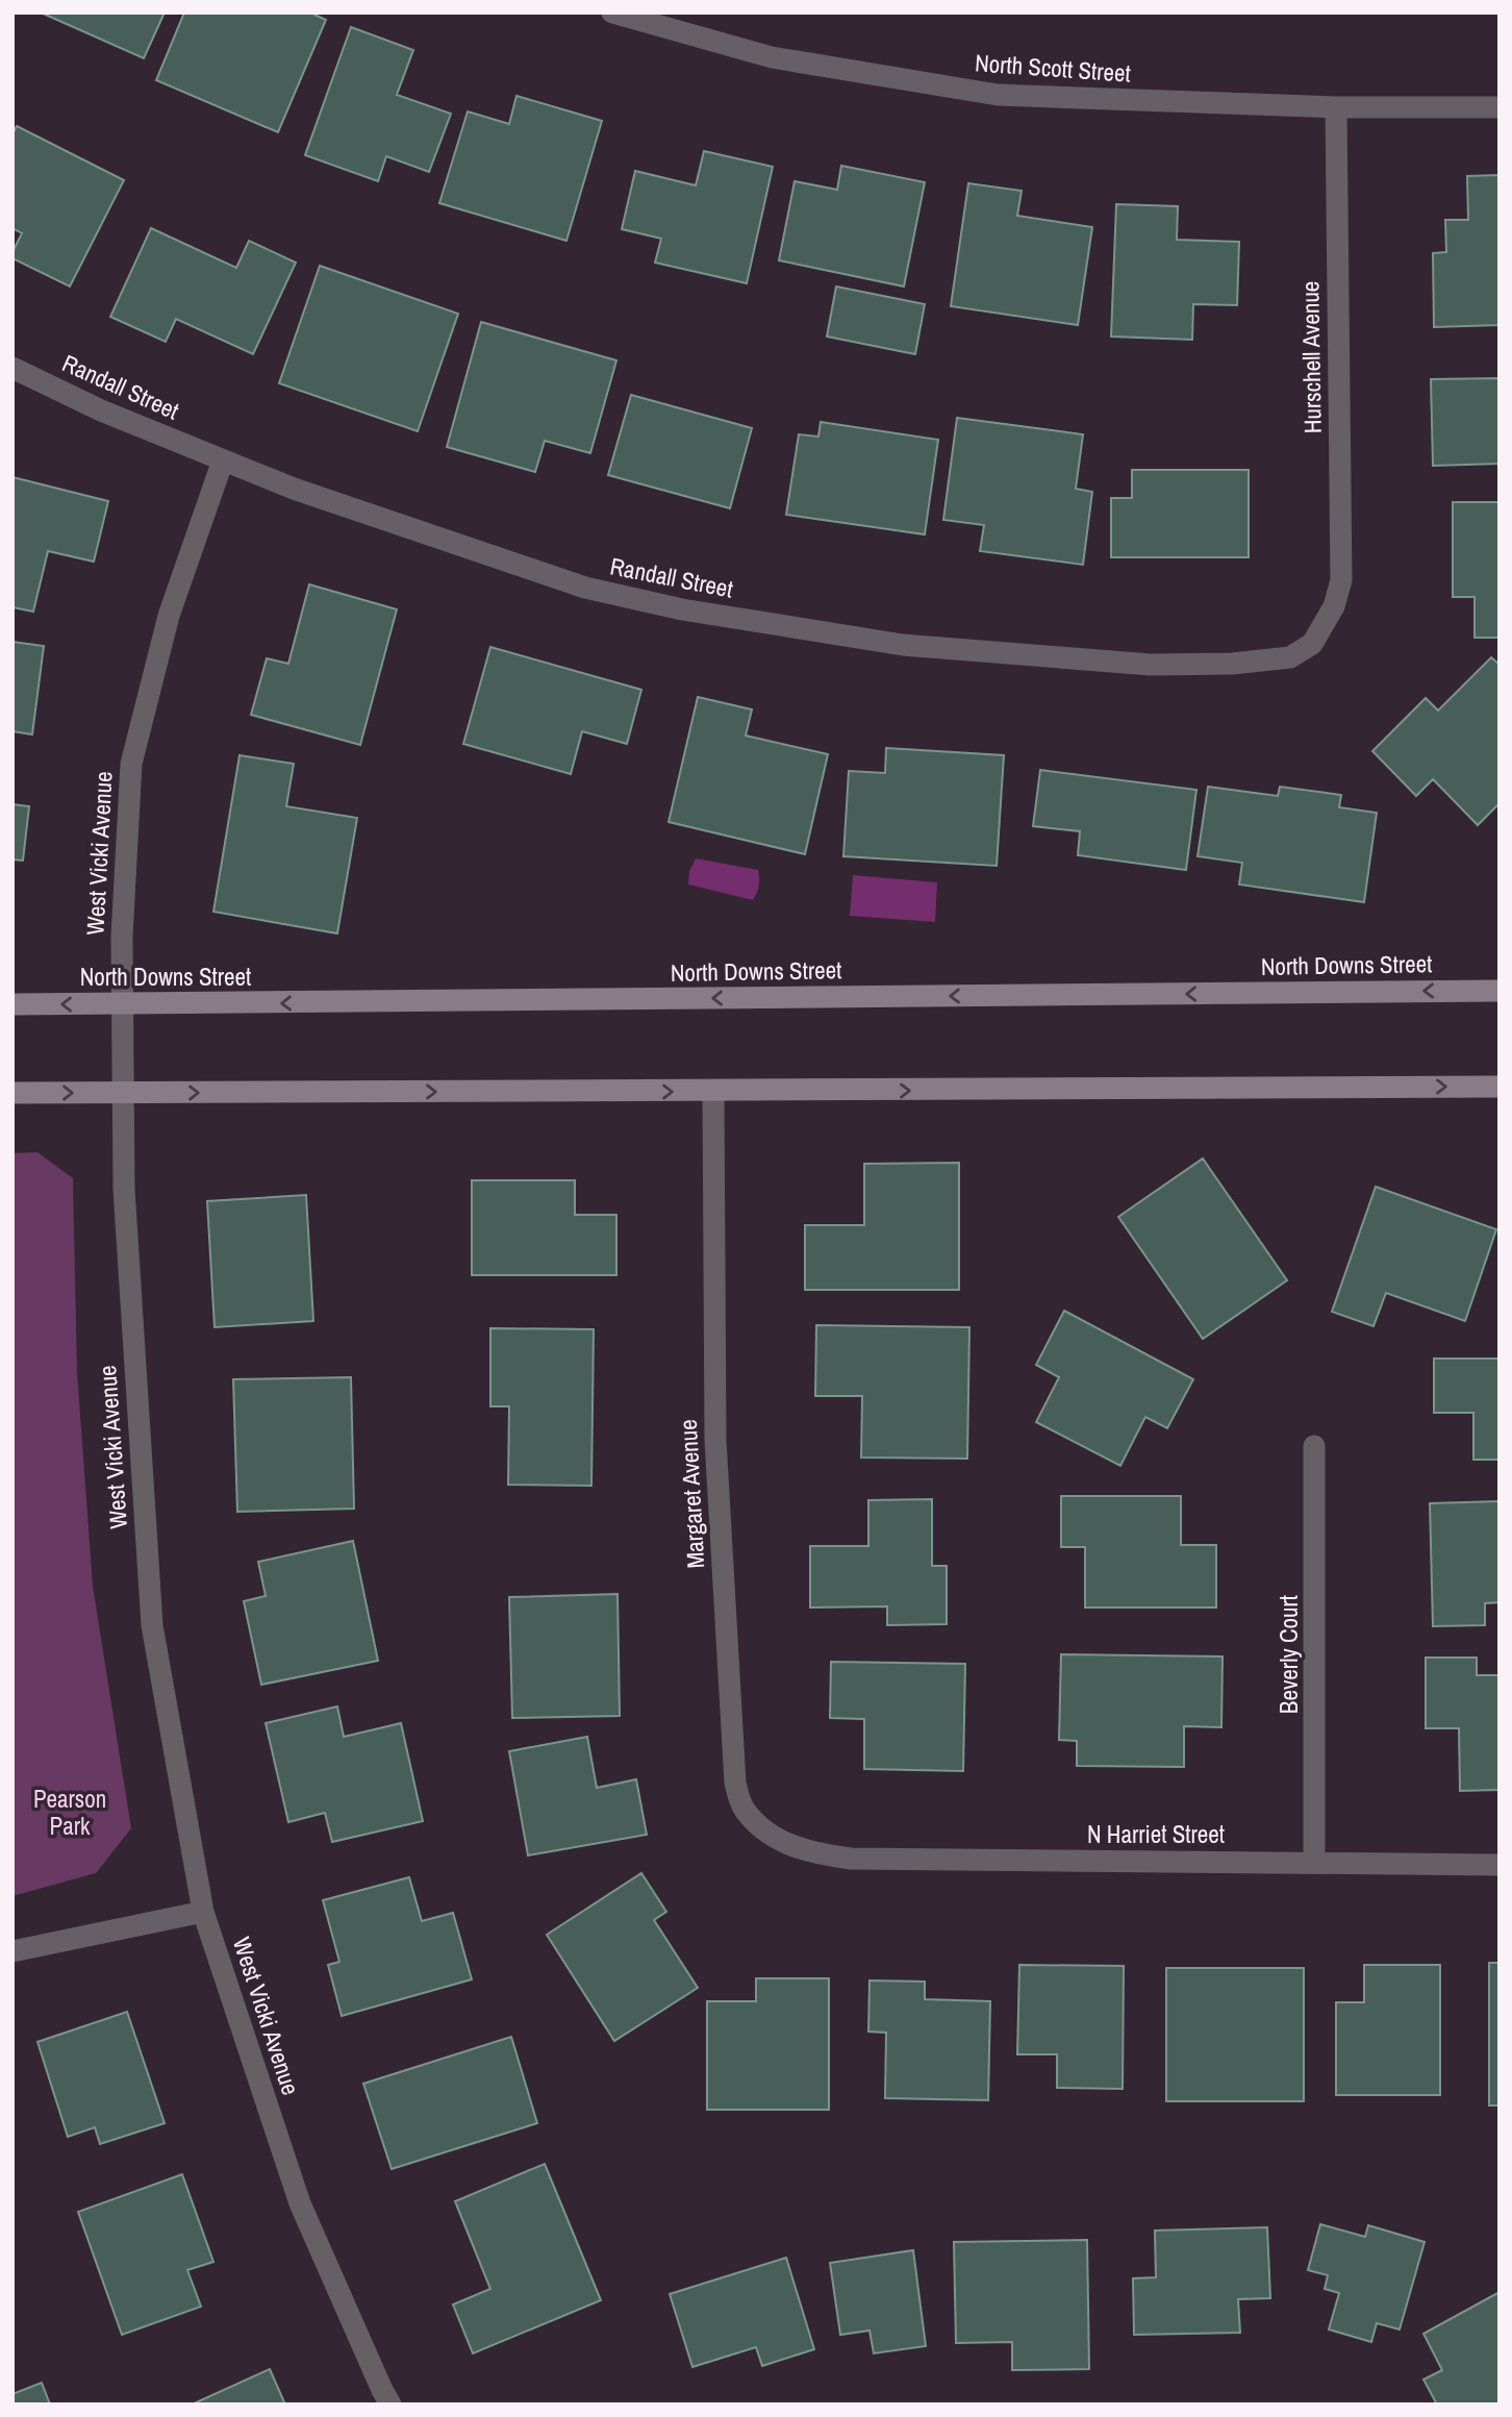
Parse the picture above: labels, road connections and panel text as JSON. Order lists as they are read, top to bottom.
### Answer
{
  "streets": {
    "street": [
      "North Scott Street",
      "Hurschell Avenue",
      "Randall Street",
      "West Vicki Avenue",
      "North Downs Street",
      "Margaret Avenue",
      "Beverly Court",
      "N Harriet Street"
    ]
  },
  "crossings": [
    ["North Scott Street", "Hurschell Avenue"],
    ["Hurschell Avenue", "Randall Street"],
    ["Randall Street", "West Vicki Avenue"],
    ["West Vicki Avenue", "North Downs Street"],
    ["Margaret Avenue", "N Harriet Street"],
    ["Beverly Court", "N Harriet Street"]
  ],
  "parks": ["Pearson Park"]
}
